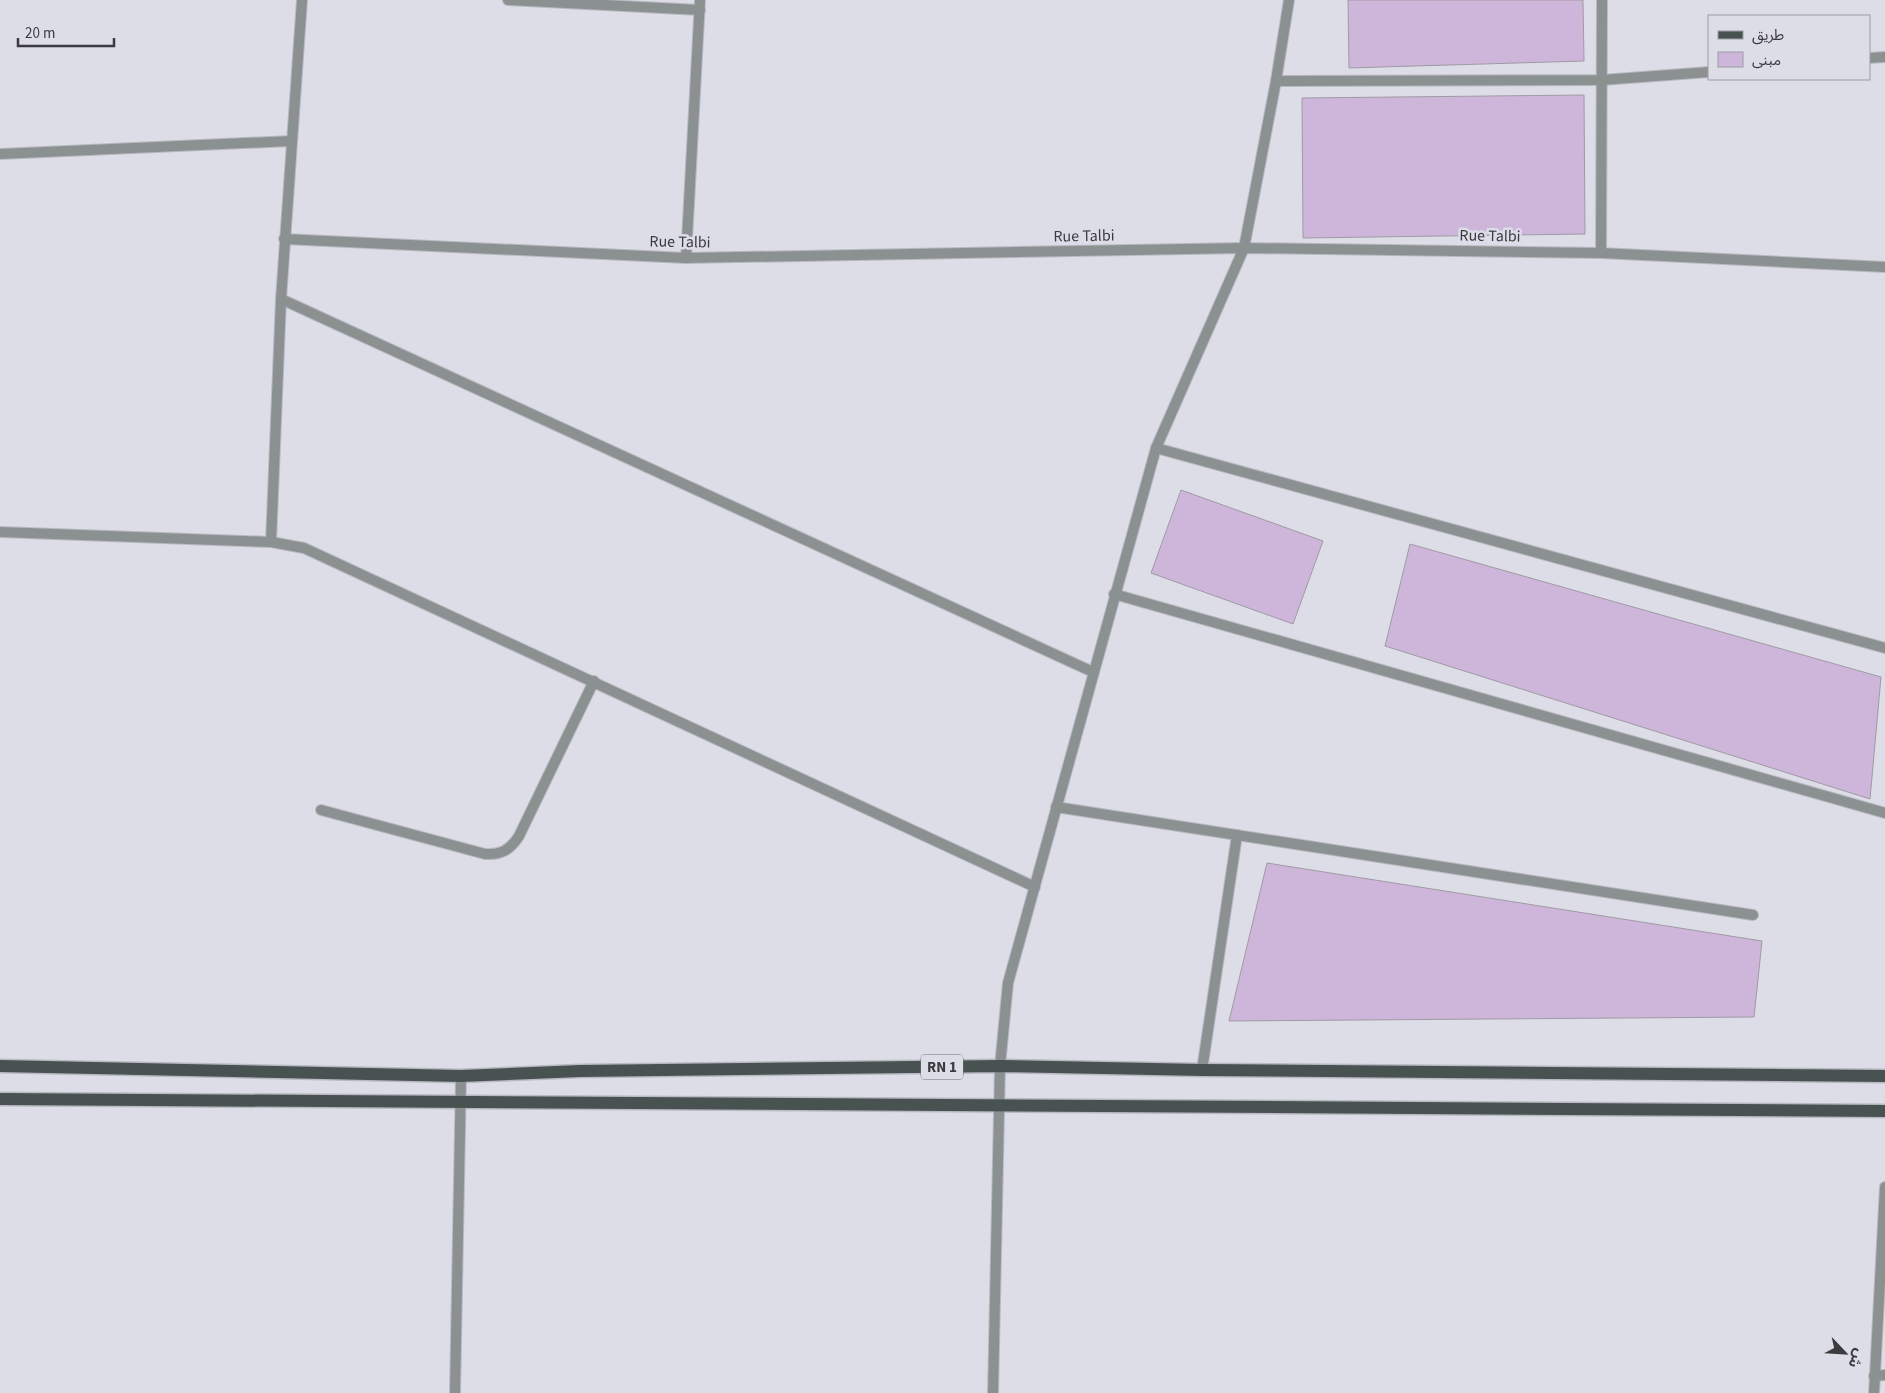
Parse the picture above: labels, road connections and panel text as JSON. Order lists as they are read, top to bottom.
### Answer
{
  "streets": {
    "main road": ["RN 1"],
    "street": ["Rue Talbi"]
  },
  "legend": ["طريق", "مبنى"],
  "scale_bar": "20 m",
  "north": "bottom right"
}
